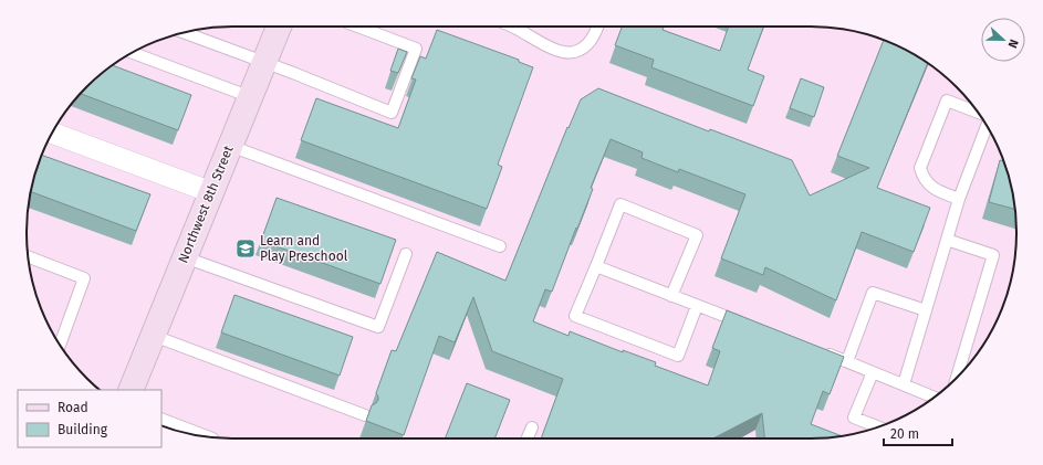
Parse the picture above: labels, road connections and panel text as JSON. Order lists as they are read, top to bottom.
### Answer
{
  "streets": {
    "street": ["Northwest 8th Street"]
  },
  "places": {
    "school or university": ["Learn and Play Preschool"]
  },
  "legend": ["Road", "Building"],
  "scale_bar": "20 m",
  "north": "right"
}
